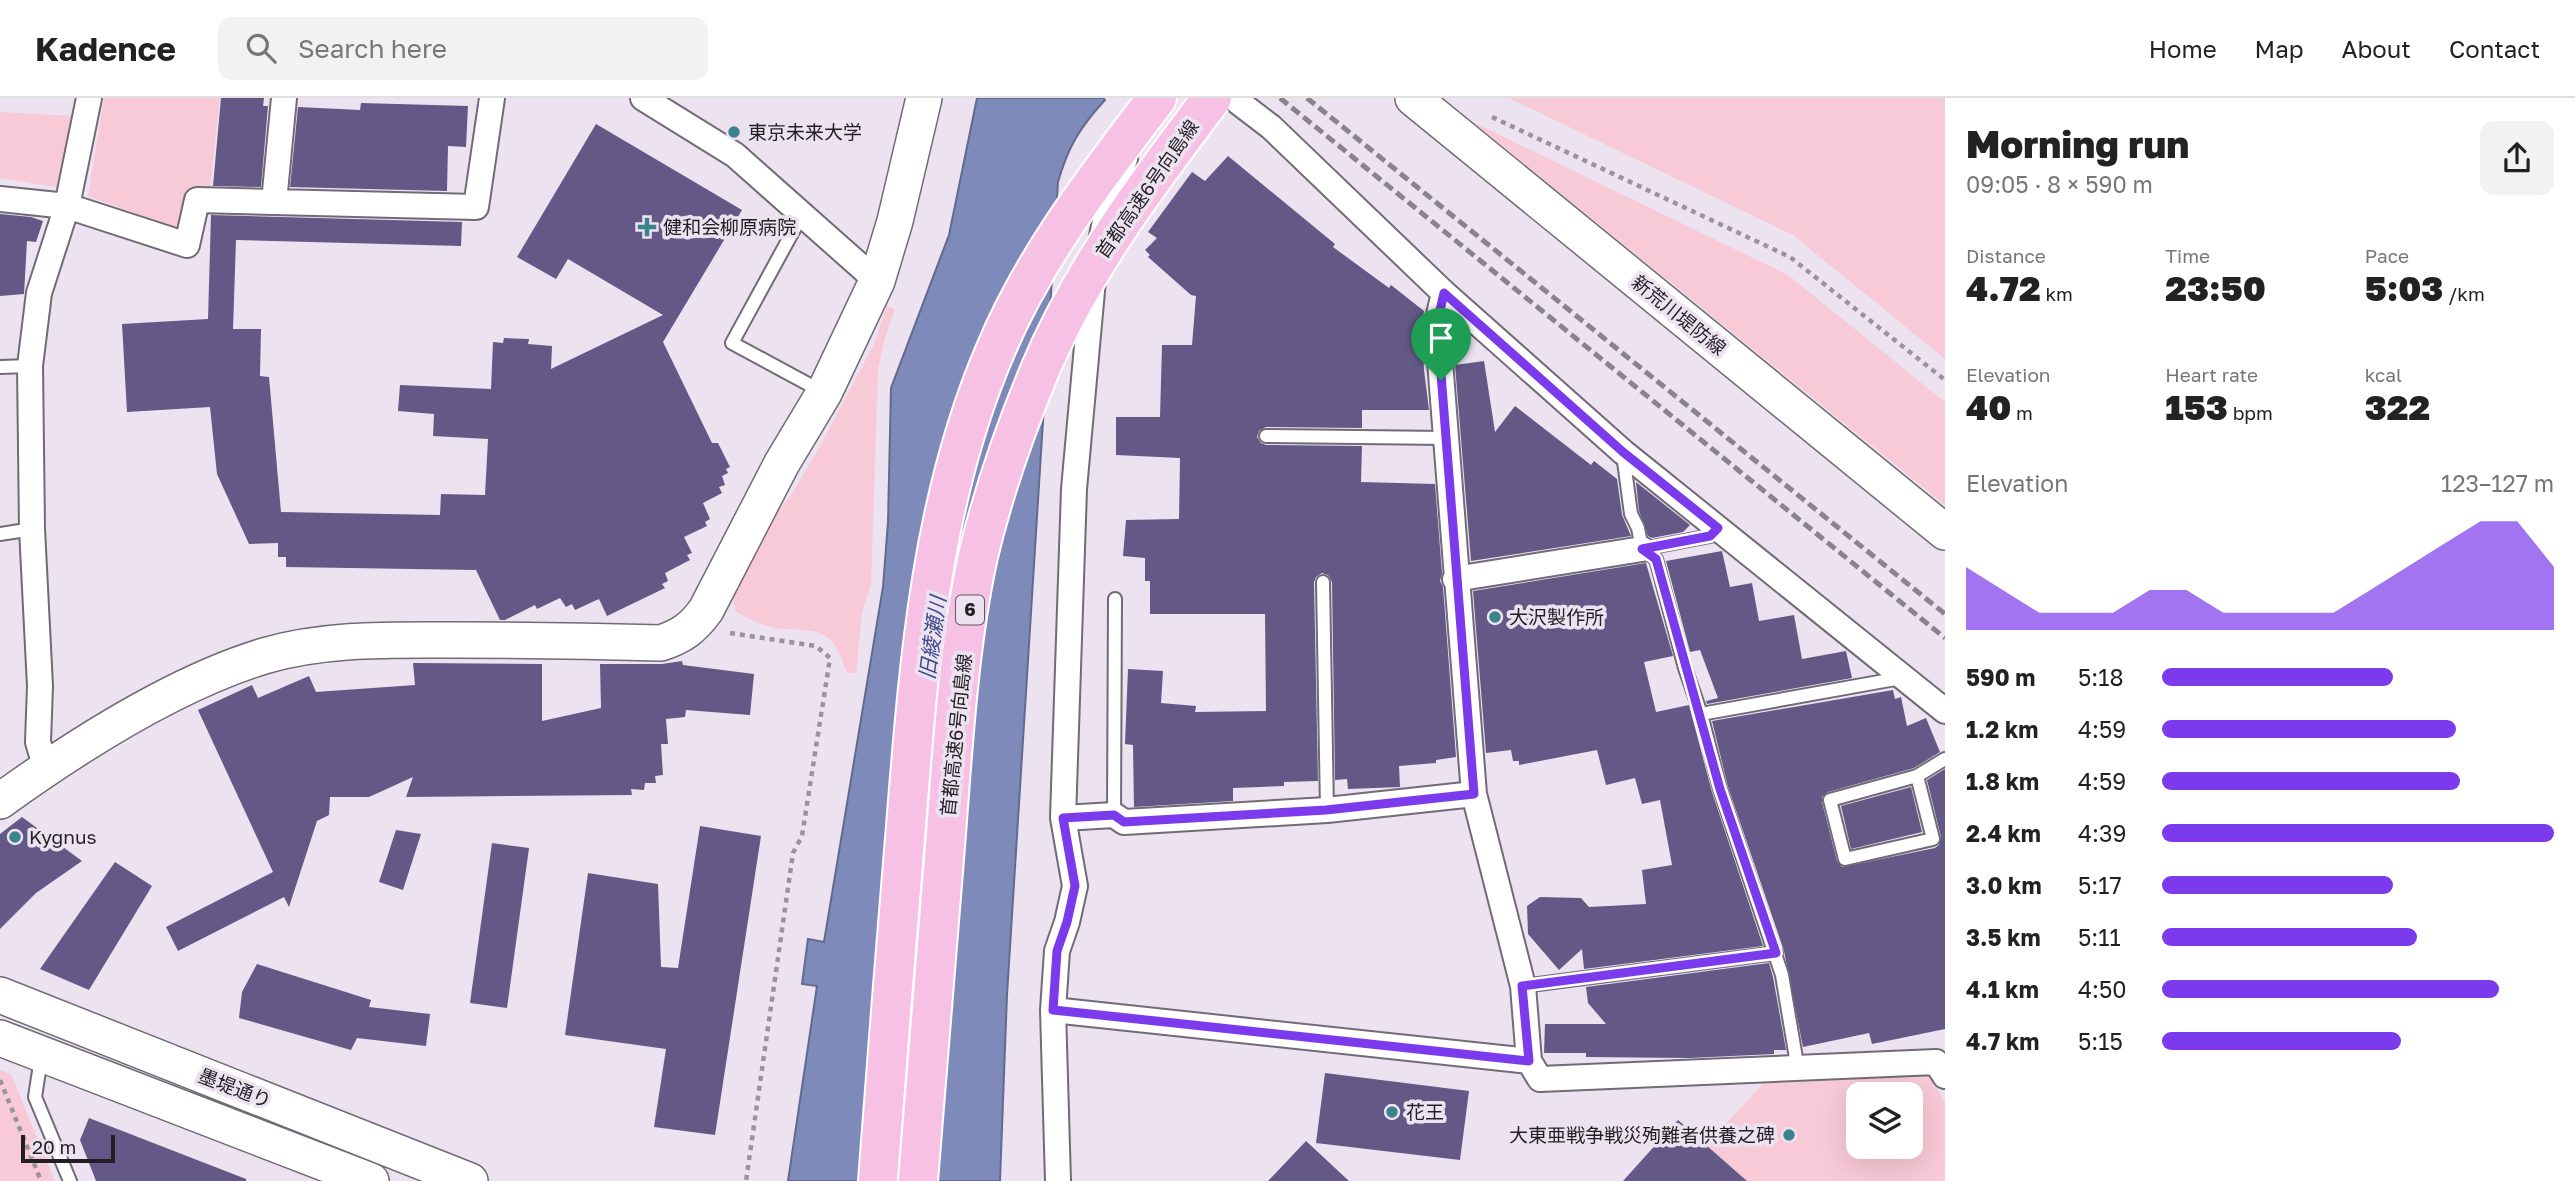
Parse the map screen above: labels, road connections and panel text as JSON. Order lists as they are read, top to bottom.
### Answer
{
  "streets": {
    "highway": ["首都高速6号向島線", "6"],
    "main road": ["新荒川堤防線", "墨堤通り"]
  },
  "water": ["旧綾瀬川"],
  "places": {
    "other": [
      "東京未来大学",
      "大沢製作所",
      "Kygnus",
      "花王",
      "大東亜戦争戦災殉難者供養之碑"
    ],
    "health": ["健和会柳原病院"]
  },
  "scale_bar": "20 m",
  "page": {
    "header": "Kadence",
    "search": "Search here",
    "nav": [
      "Home",
      "Map",
      "About",
      "Contact"
    ],
    "heading": ["Morning run", "09:05 · 8 × 590 m"],
    "stats": [
      ["Distance", "4.72 km"],
      ["Time", "23:50"],
      ["Pace", "5:03 /km"],
      ["Elevation", "40 m"],
      ["Heart rate", "153 bpm"],
      ["kcal", "322"]
    ],
    "chart": ["Elevation", "123–127 m"],
    "list": [
      {
        "name": "590 m",
        "note": "5:18"
      },
      {
        "name": "1.2 km",
        "note": "4:59"
      },
      {
        "name": "1.8 km",
        "note": "4:59"
      },
      {
        "name": "2.4 km",
        "note": "4:39"
      },
      {
        "name": "3.0 km",
        "note": "5:17"
      },
      {
        "name": "3.5 km",
        "note": "5:11"
      },
      {
        "name": "4.1 km",
        "note": "4:50"
      },
      {
        "name": "4.7 km",
        "note": "5:15"
      }
    ],
    "scale": "20 m"
  }
}
